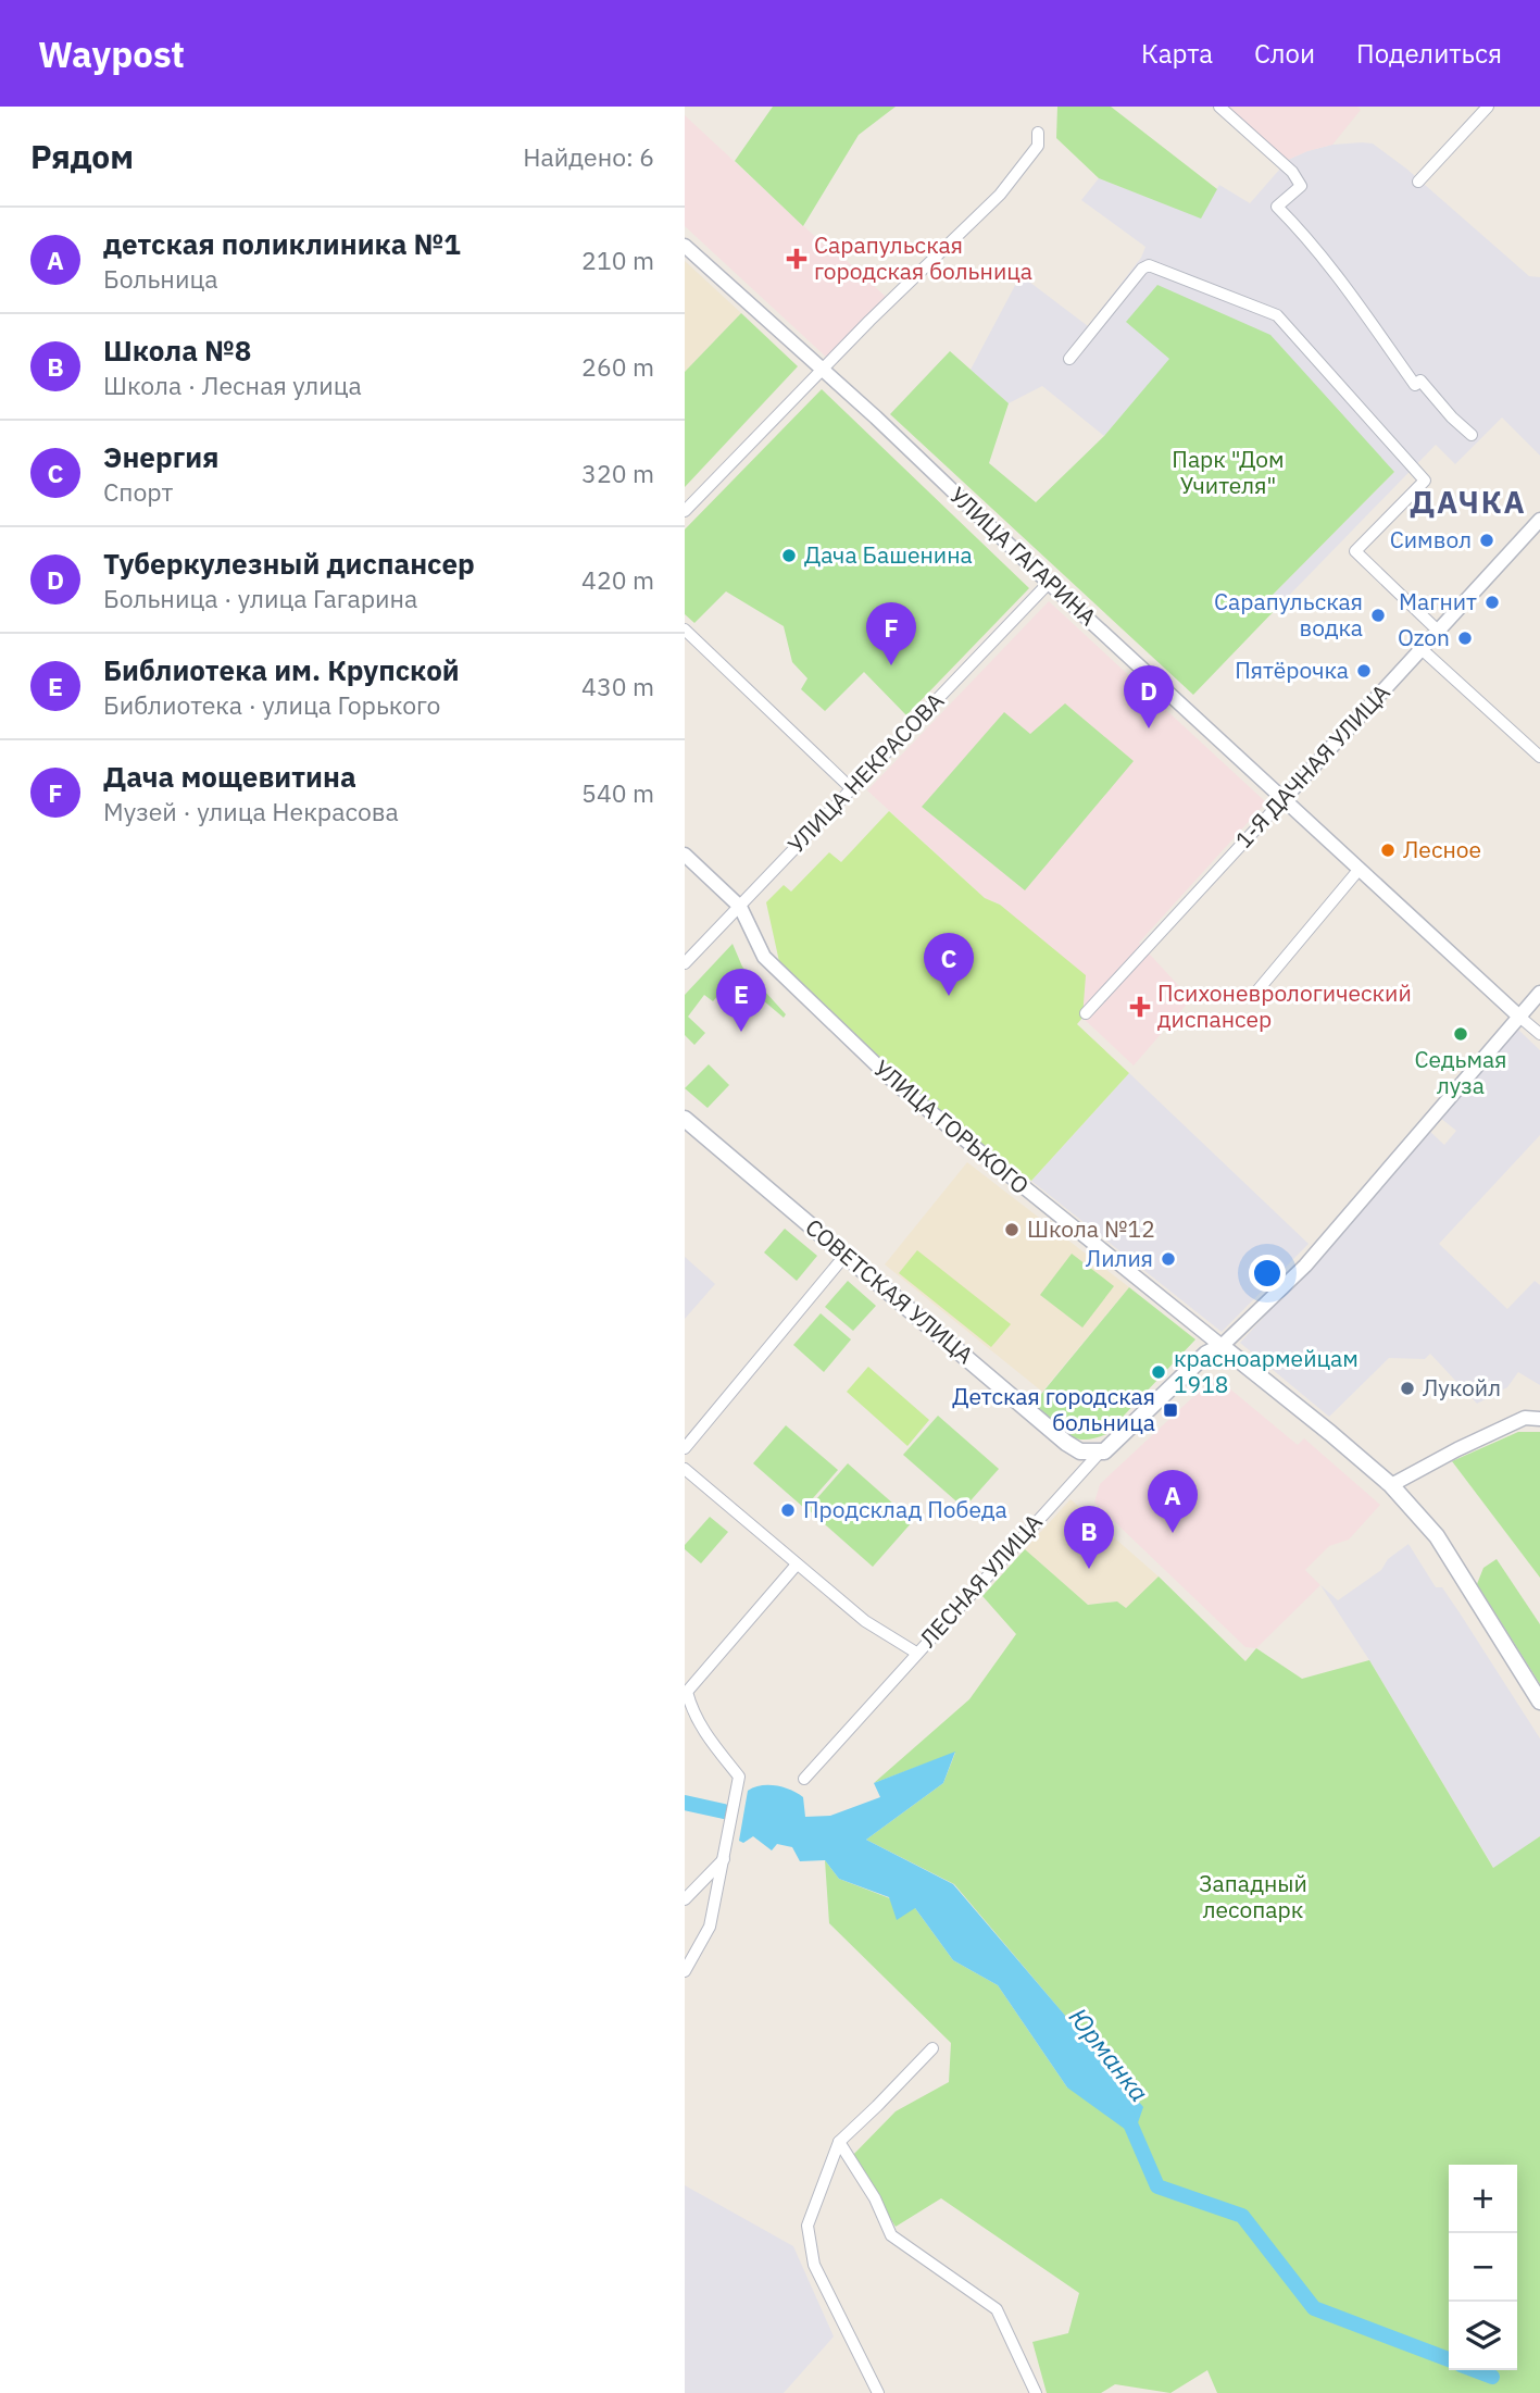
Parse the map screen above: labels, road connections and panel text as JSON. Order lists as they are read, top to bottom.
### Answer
{
  "streets": {
    "main road": ["УЛИЦА ГОРЬКОГО", "СОВЕТСКАЯ УЛИЦА", "ЛЕСНАЯ УЛИЦА"],
    "street": ["УЛИЦА ГАГАРИНА", "1-Я ДАЧНАЯ УЛИЦА", "УЛИЦА НЕКРАСОВА"]
  },
  "crossings": [
    ["УЛИЦА ГАГАРИНА", "1-Я ДАЧНАЯ УЛИЦА"],
    ["УЛИЦА ГАГАРИНА", "УЛИЦА НЕКРАСОВА"],
    ["УЛИЦА ГАГАРИНА", "ЛЕСНАЯ УЛИЦА"],
    ["УЛИЦА НЕКРАСОВА", "УЛИЦА ГОРЬКОГО"],
    ["УЛИЦА ГОРЬКОГО", "ЛЕСНАЯ УЛИЦА"],
    ["СОВЕТСКАЯ УЛИЦА", "ЛЕСНАЯ УЛИЦА"]
  ],
  "districts": ["ДАЧКА"],
  "water": ["Юрманка"],
  "parks": ["Парк \"Дом Учителя\"", "Западный лесопарк"],
  "places": {
    "health": ["Сарапульская городская больница", "Психоневрологический диспансер"],
    "other": [
      "Символ",
      "Дача Башенина",
      "Магнит",
      "Сарапульская водка",
      "Ozon",
      "Пятёрочка",
      "Лесное",
      "Седьмая луза",
      "Школа №12",
      "Лилия",
      "красноармейцам 1918",
      "Лукойл",
      "Продсклад Победа"
    ],
    "transit": ["Детская городская больница"]
  },
  "page": {
    "header": "Waypost",
    "nav": ["Карта", "Слои", "Поделиться"],
    "heading": ["Рядом", "Найдено: 6"],
    "list": [
      {
        "mark": "A",
        "name": "детская поликлиника №1",
        "note": "Больница",
        "value": "210 m"
      },
      {
        "mark": "B",
        "name": "Школа №8",
        "note": "Школа · Лесная улица",
        "value": "260 m"
      },
      {
        "mark": "C",
        "name": "Энергия",
        "note": "Спорт",
        "value": "320 m"
      },
      {
        "mark": "D",
        "name": "Туберкулезный диспансер",
        "note": "Больница · улица Гагарина",
        "value": "420 m"
      },
      {
        "mark": "E",
        "name": "Библиотека им. Крупской",
        "note": "Библиотека · улица Горького",
        "value": "430 m"
      },
      {
        "mark": "F",
        "name": "Дача мощевитина",
        "note": "Музей · улица Некрасова",
        "value": "540 m"
      }
    ],
    "pins": [
      "F",
      "D",
      "C",
      "E",
      "A",
      "B"
    ],
    "map_buttons": ["+", "−"]
  }
}
